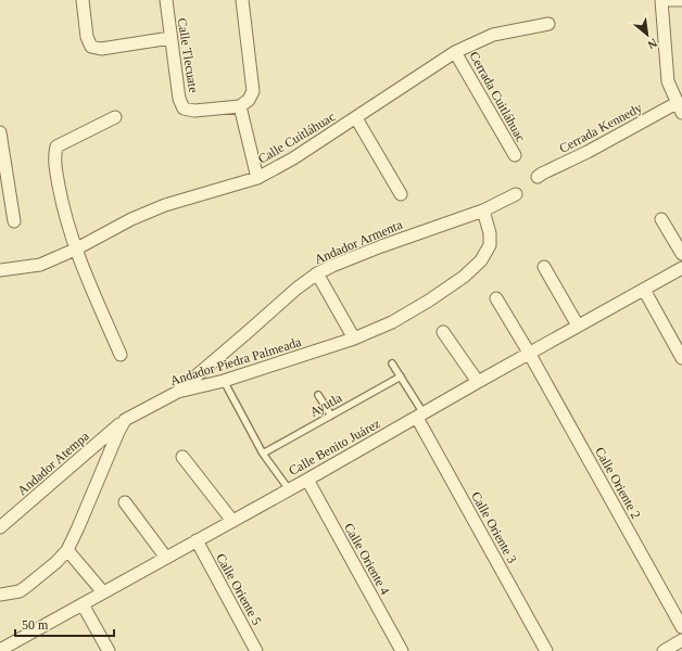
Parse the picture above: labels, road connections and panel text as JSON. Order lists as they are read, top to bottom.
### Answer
{
  "streets": {
    "street": [
      "Calle Tlecuate",
      "Cerrada Cuitláhuac",
      "Cerrada Kennedy",
      "Calle Cuitláhuac",
      "Andador Armenta",
      "Andador Piedra Palmeada",
      "Calle Benito Juárez",
      "Andador Atempa",
      "Calle Oriente 2",
      "Calle Oriente 3",
      "Calle Oriente 4",
      "Calle Oriente 5"
    ],
    "lane": ["Ayutla"]
  },
  "crossings": [
    ["Cerrada Cuitláhuac", "Calle Cuitláhuac"],
    ["Andador Armenta", "Andador Piedra Palmeada"],
    ["Andador Piedra Palmeada", "Andador Atempa"],
    ["Calle Benito Juárez", "Calle Oriente 2"],
    ["Calle Benito Juárez", "Calle Oriente 3"],
    ["Calle Benito Juárez", "Calle Oriente 4"],
    ["Calle Benito Juárez", "Calle Oriente 5"]
  ],
  "scale_bar": "50 m",
  "north": "bottom right"
}
